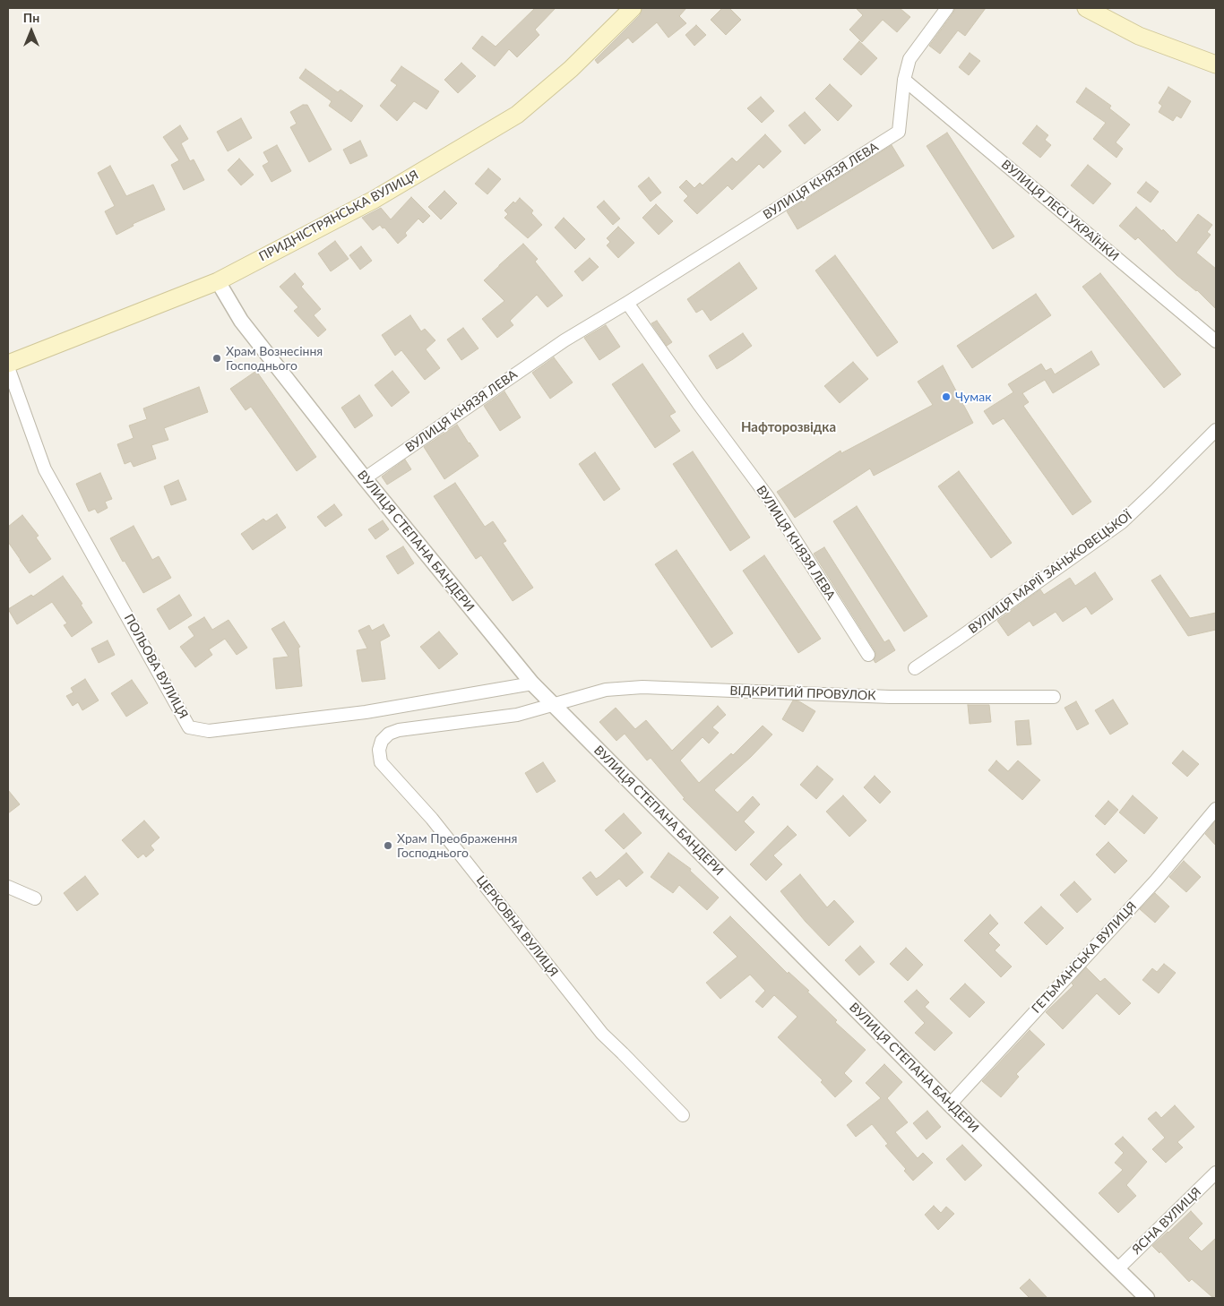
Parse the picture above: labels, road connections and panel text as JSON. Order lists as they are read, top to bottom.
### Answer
{
  "streets": {
    "main road": ["ПРИДНІСТРЯНСЬКА ВУЛИЦЯ"],
    "street": [
      "ВУЛИЦЯ КНЯЗЯ ЛЕВА",
      "ВУЛИЦЯ ЛЕСІ УКРАЇНКИ",
      "ВУЛИЦЯ СТЕПАНА БАНДЕРИ",
      "ВУЛИЦЯ МАРІЇ ЗАНЬКОВЕЦЬКОЇ",
      "ПОЛЬОВА ВУЛИЦЯ",
      "ВІДКРИТИЙ ПРОВУЛОК",
      "ЦЕРКОВНА ВУЛИЦЯ",
      "ГЕТЬМАНСЬКА ВУЛИЦЯ",
      "ЯСНА ВУЛИЦЯ"
    ]
  },
  "crossings": [
    ["ВУЛИЦЯ КНЯЗЯ ЛЕВА", "ВУЛИЦЯ ЛЕСІ УКРАЇНКИ"],
    ["ВУЛИЦЯ КНЯЗЯ ЛЕВА", "ВУЛИЦЯ СТЕПАНА БАНДЕРИ"],
    ["ПРИДНІСТРЯНСЬКА ВУЛИЦЯ", "ВУЛИЦЯ СТЕПАНА БАНДЕРИ"],
    ["ПРИДНІСТРЯНСЬКА ВУЛИЦЯ", "ПОЛЬОВА ВУЛИЦЯ"],
    ["ВУЛИЦЯ СТЕПАНА БАНДЕРИ", "ПОЛЬОВА ВУЛИЦЯ"],
    ["ВУЛИЦЯ СТЕПАНА БАНДЕРИ", "ВІДКРИТИЙ ПРОВУЛОК"],
    ["ВУЛИЦЯ СТЕПАНА БАНДЕРИ", "ЦЕРКОВНА ВУЛИЦЯ"],
    ["ВУЛИЦЯ СТЕПАНА БАНДЕРИ", "ГЕТЬМАНСЬКА ВУЛИЦЯ"],
    ["ВУЛИЦЯ СТЕПАНА БАНДЕРИ", "ЯСНА ВУЛИЦЯ"],
    ["ВІДКРИТИЙ ПРОВУЛОК", "ЦЕРКОВНА ВУЛИЦЯ"]
  ],
  "districts": ["Нафторозвідка"],
  "places": ["Храм Вознесіння Господнього", "Чумак", "Храм Преображення Господнього"],
  "north": "top"
}
